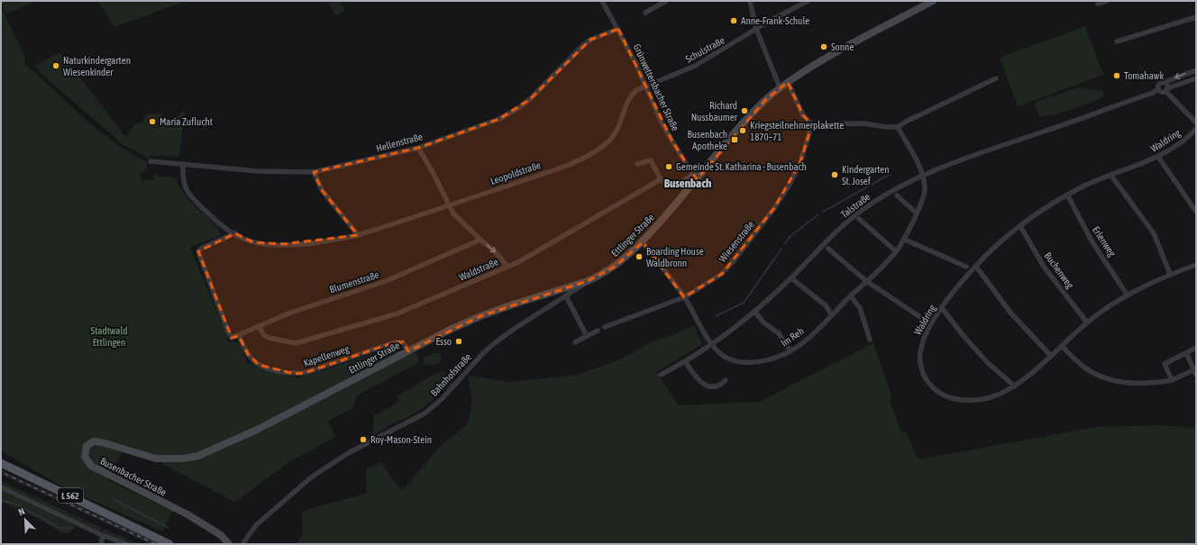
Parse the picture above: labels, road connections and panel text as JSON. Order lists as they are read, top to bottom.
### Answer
{
  "streets": {
    "main road": ["Ettlinger Straße", "Busenbacher Straße", "L 562"],
    "street": [
      "Schulstraße",
      "Grünwettersbacher Straße",
      "Waldring",
      "Hellenstraße",
      "Leopoldstraße",
      "Talstraße",
      "Wiesenstraße",
      "Erlenweg",
      "Waldstraße",
      "Buchenweg",
      "Blumenstraße",
      "Im Reh",
      "Kapellenweg",
      "Bahnhofstraße"
    ]
  },
  "crossings": [
    ["Schulstraße", "Grünwettersbacher Straße"],
    ["Schulstraße", "Leopoldstraße"],
    ["Grünwettersbacher Straße", "Hellenstraße"],
    ["Grünwettersbacher Straße", "Leopoldstraße"],
    ["Grünwettersbacher Straße", "Ettlinger Straße"],
    ["Waldring", "Erlenweg"],
    ["Waldring", "Buchenweg"],
    ["Hellenstraße", "Leopoldstraße"],
    ["Leopoldstraße", "Blumenstraße"],
    ["Talstraße", "Im Reh"],
    ["Ettlinger Straße", "Im Reh"],
    ["Ettlinger Straße", "Kapellenweg"],
    ["Ettlinger Straße", "Bahnhofstraße"],
    ["Ettlinger Straße", "Busenbacher Straße"],
    ["Wiesenstraße", "Im Reh"],
    ["Waldstraße", "Blumenstraße"],
    ["Blumenstraße", "Kapellenweg"]
  ],
  "districts": ["Busenbach"],
  "parks": ["Stadtwald Ettlingen"],
  "places": {
    "other": [
      "Anne-Frank-Schule",
      "Sonne",
      "Naturkindergarten Wiesenkinder",
      "Tomahawk",
      "Richard Nussbaumer",
      "Maria Zuflucht",
      "Kriegsteilnehmerplakette 1870–71",
      "Gemeinde St. Katharina - Busenbach",
      "Kindergarten St. Josef",
      "Boarding House Waldbronn",
      "Esso",
      "Roy-Mason-Stein"
    ],
    "transit": ["Busenbach Apotheke"]
  },
  "north": "top left"
}
